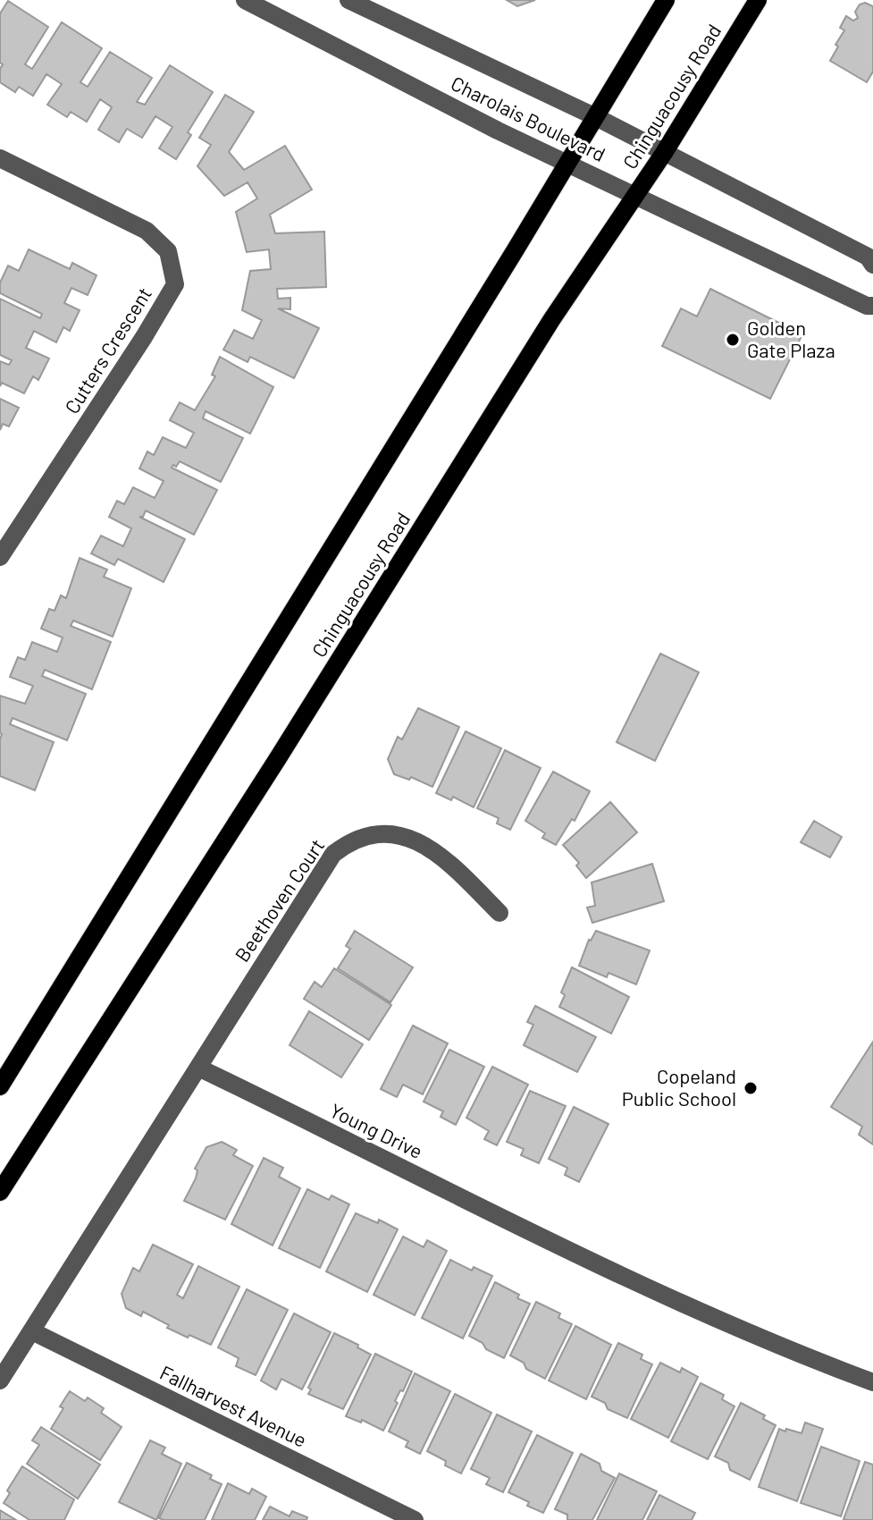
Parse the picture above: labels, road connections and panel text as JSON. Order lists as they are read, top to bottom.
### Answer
{
  "streets": {
    "main road": ["Chinguacousy Road"],
    "street": [
      "Charolais Boulevard",
      "Cutters Crescent",
      "Beethoven Court",
      "Young Drive",
      "Fallharvest Avenue"
    ]
  },
  "crossings": [
    ["Chinguacousy Road", "Charolais Boulevard"],
    ["Beethoven Court", "Young Drive"]
  ],
  "places": ["Golden Gate Plaza", "Copeland Public School"]
}
